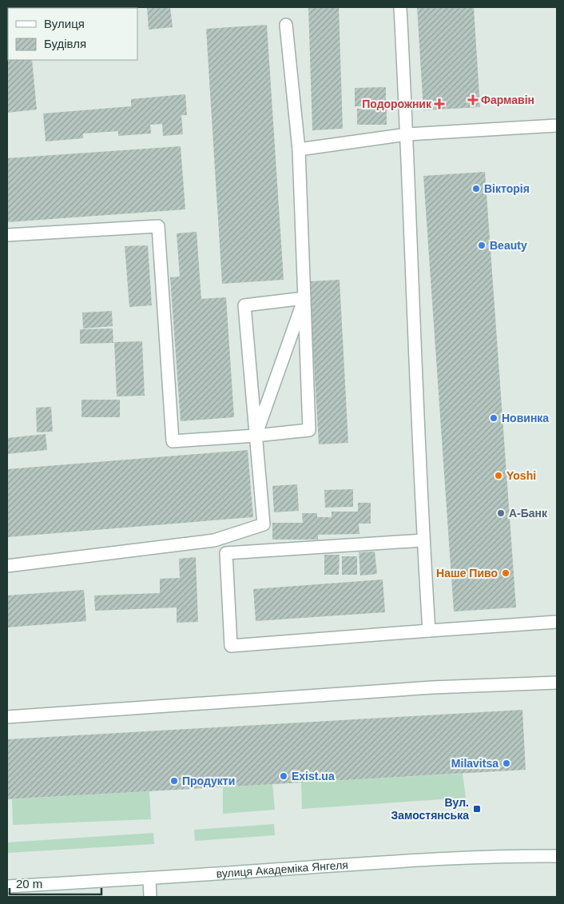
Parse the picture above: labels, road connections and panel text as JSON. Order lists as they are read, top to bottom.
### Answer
{
  "streets": {
    "main road": ["вулиця Академіка Янгеля"]
  },
  "places": {
    "health": ["Фармавін", "Подорожник"],
    "other": [
      "Вікторія",
      "Beauty",
      "Новинка",
      "Yoshi",
      "А-Банк",
      "Наше Пиво",
      "Milavitsa",
      "Exist.ua",
      "Продукти"
    ],
    "transit": ["Вул. Замостянська"]
  },
  "legend": ["Вулиця", "Будівля"],
  "scale_bar": "20 m"
}
